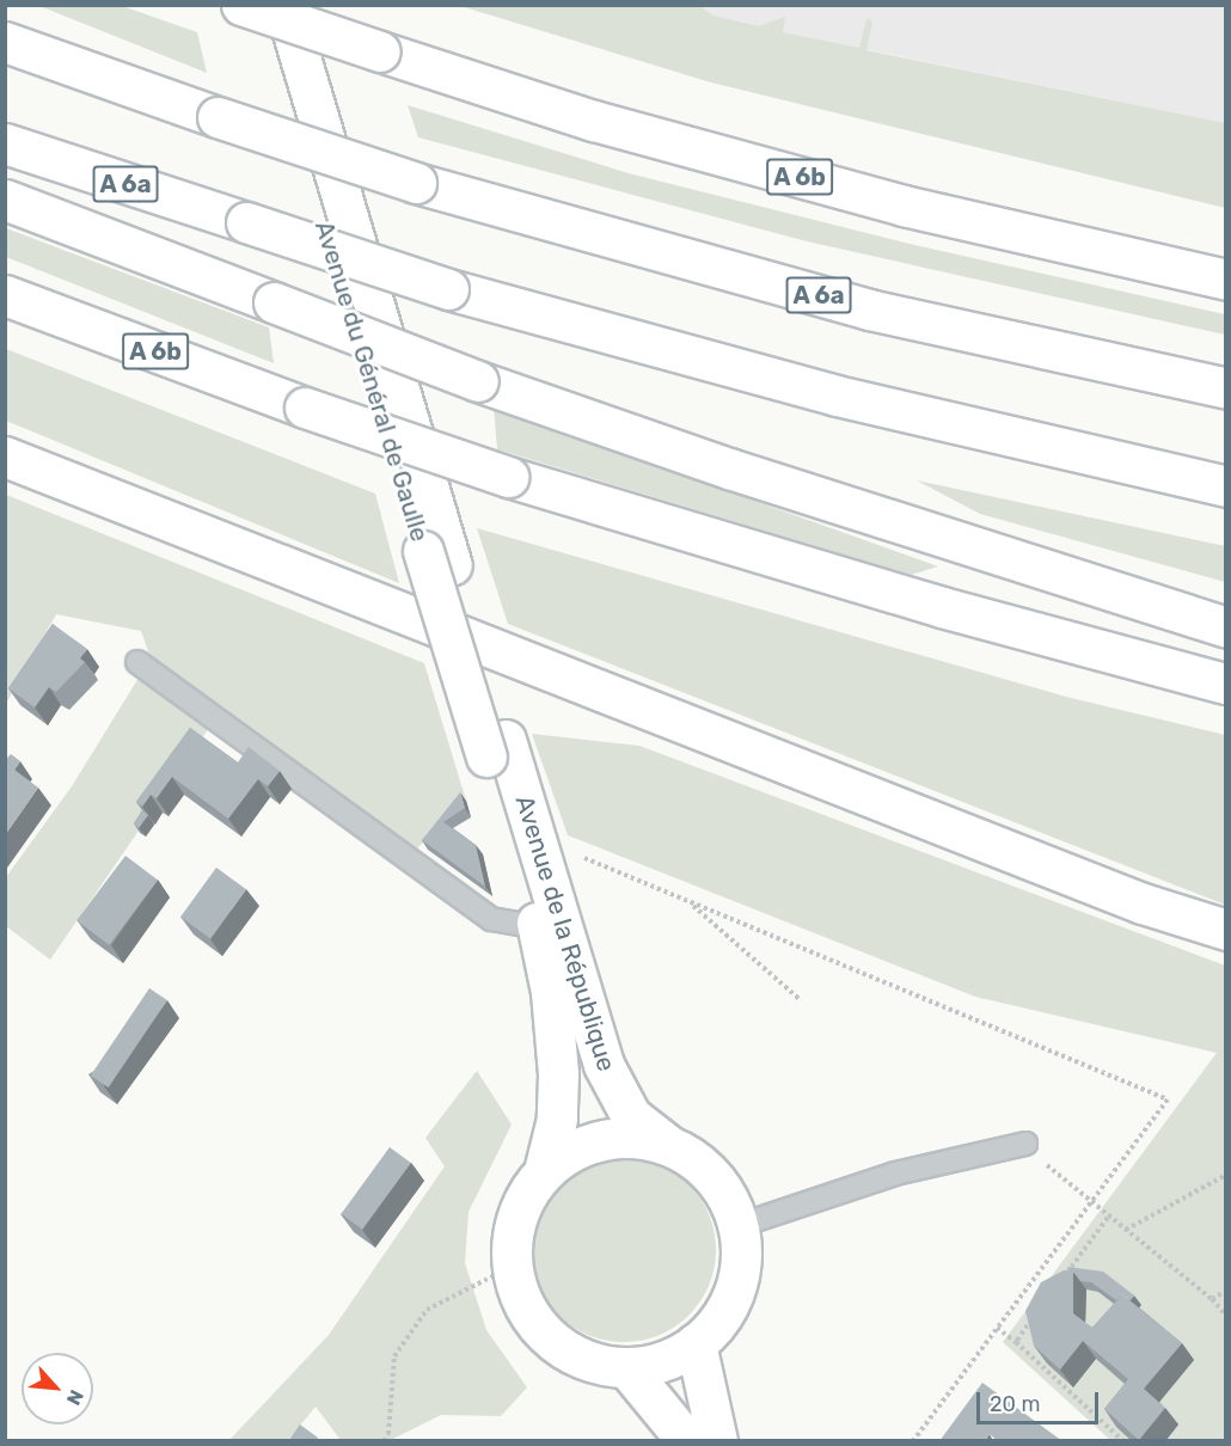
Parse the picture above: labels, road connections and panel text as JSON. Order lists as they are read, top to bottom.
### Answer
{
  "streets": {
    "main road": [
      "A 6b",
      "A 6a",
      "Avenue du Général de Gaulle",
      "Avenue de la République"
    ]
  },
  "crossings": [
    ["Avenue du Général de Gaulle", "Avenue de la République"]
  ],
  "scale_bar": "20 m",
  "north": "bottom right"
}
